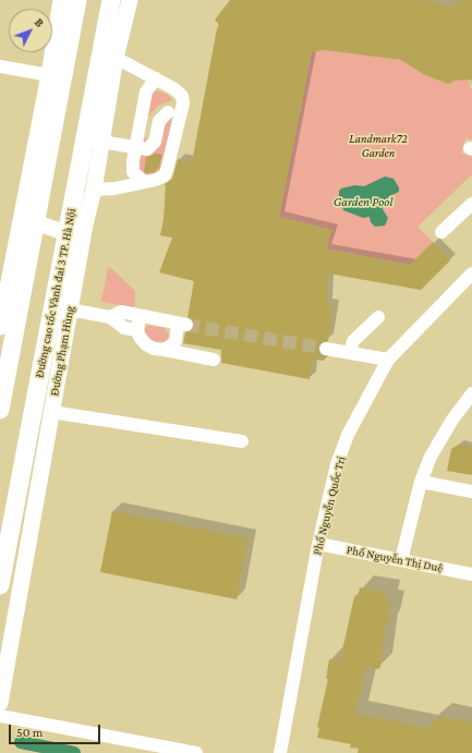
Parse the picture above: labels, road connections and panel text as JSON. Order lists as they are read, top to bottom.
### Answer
{
  "streets": {
    "highway": ["Đường cao tốc Vành đai 3 TP. Hà Nội"],
    "main road": ["Đường Phạm Hùng"],
    "street": ["Phố Nguyễn Quốc Trị", "Phố Nguyễn Thị Duệ"]
  },
  "crossings": [
    ["Phố Nguyễn Quốc Trị", "Phố Nguyễn Thị Duệ"]
  ],
  "water": ["Garden Pool"],
  "parks": ["Landmark72 Garden"],
  "scale_bar": "50 m",
  "north": "top right"
}
